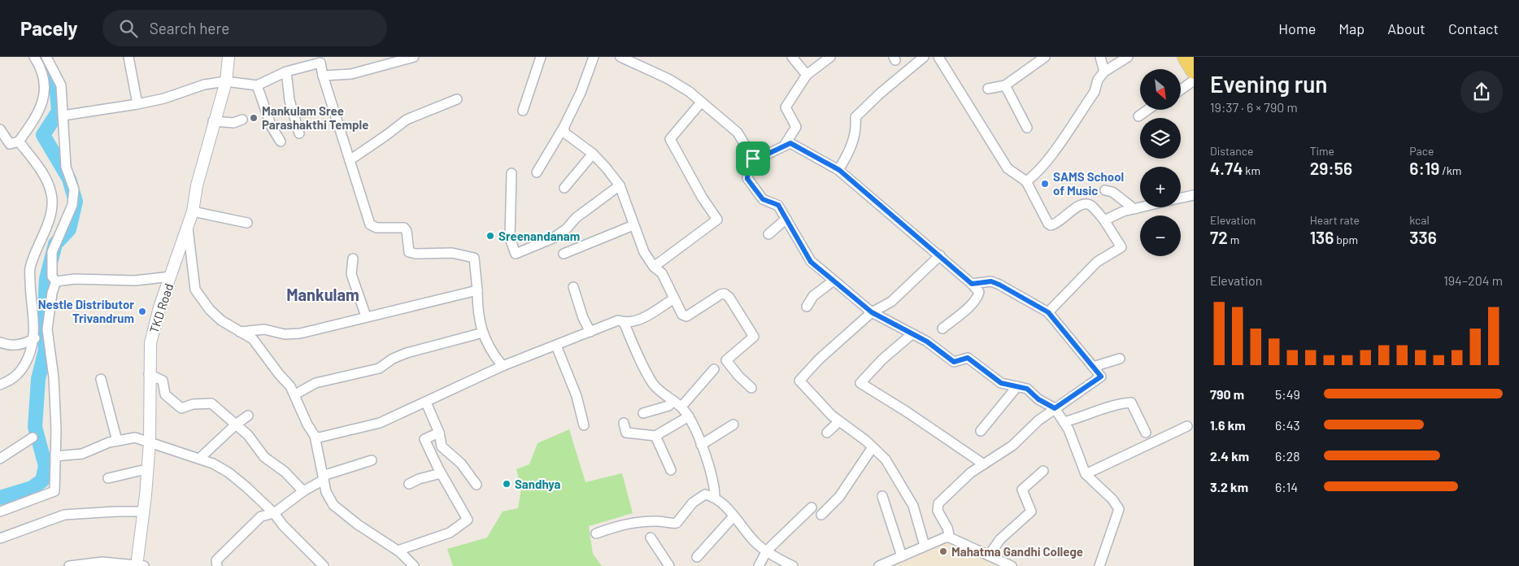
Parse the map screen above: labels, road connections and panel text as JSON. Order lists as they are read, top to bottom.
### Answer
{
  "streets": {
    "street": ["TKD Road"]
  },
  "districts": ["Mankulam"],
  "places": [
    "Mankulam Sree Parashakthi Temple",
    "SAMS School of Music",
    "Sreenandanam",
    "Nestle Distributor Trivandrum",
    "Sandhya",
    "Mahatma Gandhi College"
  ],
  "north": "bottom right",
  "page": {
    "header": "Pacely",
    "search": "Search here",
    "nav": [
      "Home",
      "Map",
      "About",
      "Contact"
    ],
    "heading": ["Evening run", "19:37 · 6 × 790 m"],
    "map_buttons": ["+", "−"],
    "stats": [
      ["Distance", "4.74 km"],
      ["Time", "29:56"],
      ["Pace", "6:19 /km"],
      ["Elevation", "72 m"],
      ["Heart rate", "136 bpm"],
      ["kcal", "336"]
    ],
    "chart": ["Elevation", "194–204 m"],
    "list": [
      {
        "name": "790 m",
        "note": "5:49"
      },
      {
        "name": "1.6 km",
        "note": "6:43"
      },
      {
        "name": "2.4 km",
        "note": "6:28"
      },
      {
        "name": "3.2 km",
        "note": "6:14"
      }
    ]
  }
}
